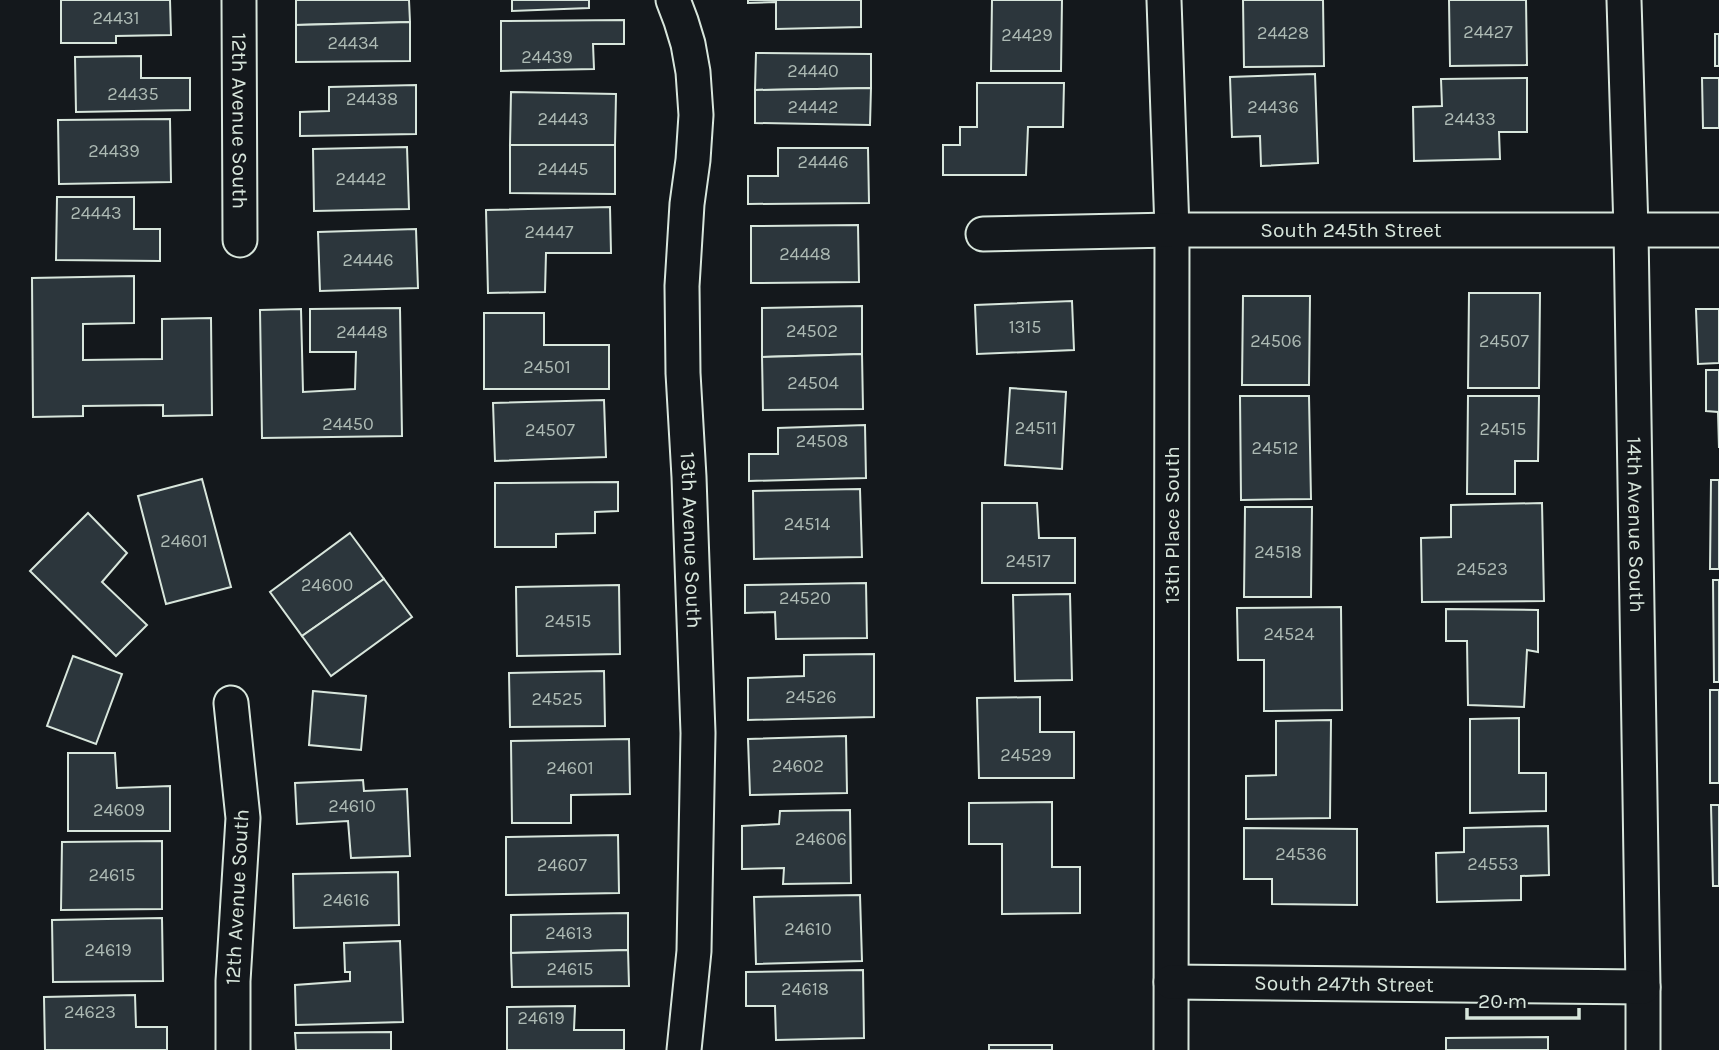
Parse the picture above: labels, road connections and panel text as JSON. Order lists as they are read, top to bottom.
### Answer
{
  "streets": {
    "street": [
      "12th Avenue South",
      "South 245th Street",
      "13th Place South",
      "14th Avenue South",
      "13th Avenue South",
      "South 247th Street"
    ]
  },
  "crossings": [
    ["South 245th Street", "13th Place South"],
    ["South 245th Street", "14th Avenue South"],
    ["13th Place South", "South 247th Street"],
    ["14th Avenue South", "South 247th Street"]
  ],
  "house_numbers": [
    "24431",
    "24427",
    "24428",
    "24429",
    "24434",
    "24439",
    "24440",
    "24435",
    "24438",
    "24442",
    "24436",
    "24443",
    "24433",
    "24439",
    "24446",
    "24445",
    "24442",
    "24443",
    "24447",
    "24448",
    "24446",
    "1315",
    "24502",
    "24448",
    "24506",
    "24507",
    "24501",
    "24504",
    "24450",
    "24511",
    "24515",
    "24507",
    "24508",
    "24512",
    "24514",
    "24601",
    "24518",
    "24517",
    "24523",
    "24600",
    "24520",
    "24515",
    "24524",
    "24526",
    "24525",
    "24529",
    "24602",
    "24601",
    "24610",
    "24609",
    "24606",
    "24536",
    "24553",
    "24607",
    "24615",
    "24616",
    "24610",
    "24613",
    "24619",
    "24615",
    "24618",
    "24623",
    "24619"
  ],
  "scale_bar": "20 m"
}
